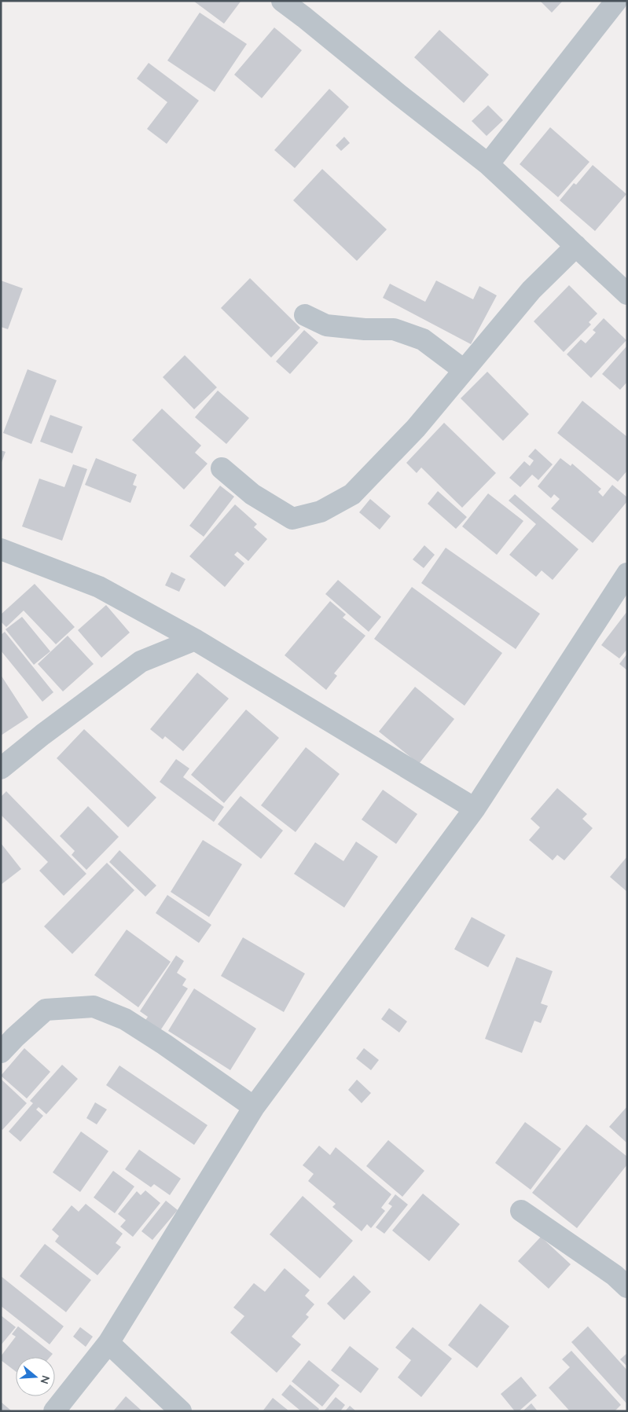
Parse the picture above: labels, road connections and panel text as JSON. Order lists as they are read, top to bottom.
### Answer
{
  "north": "right"
}
